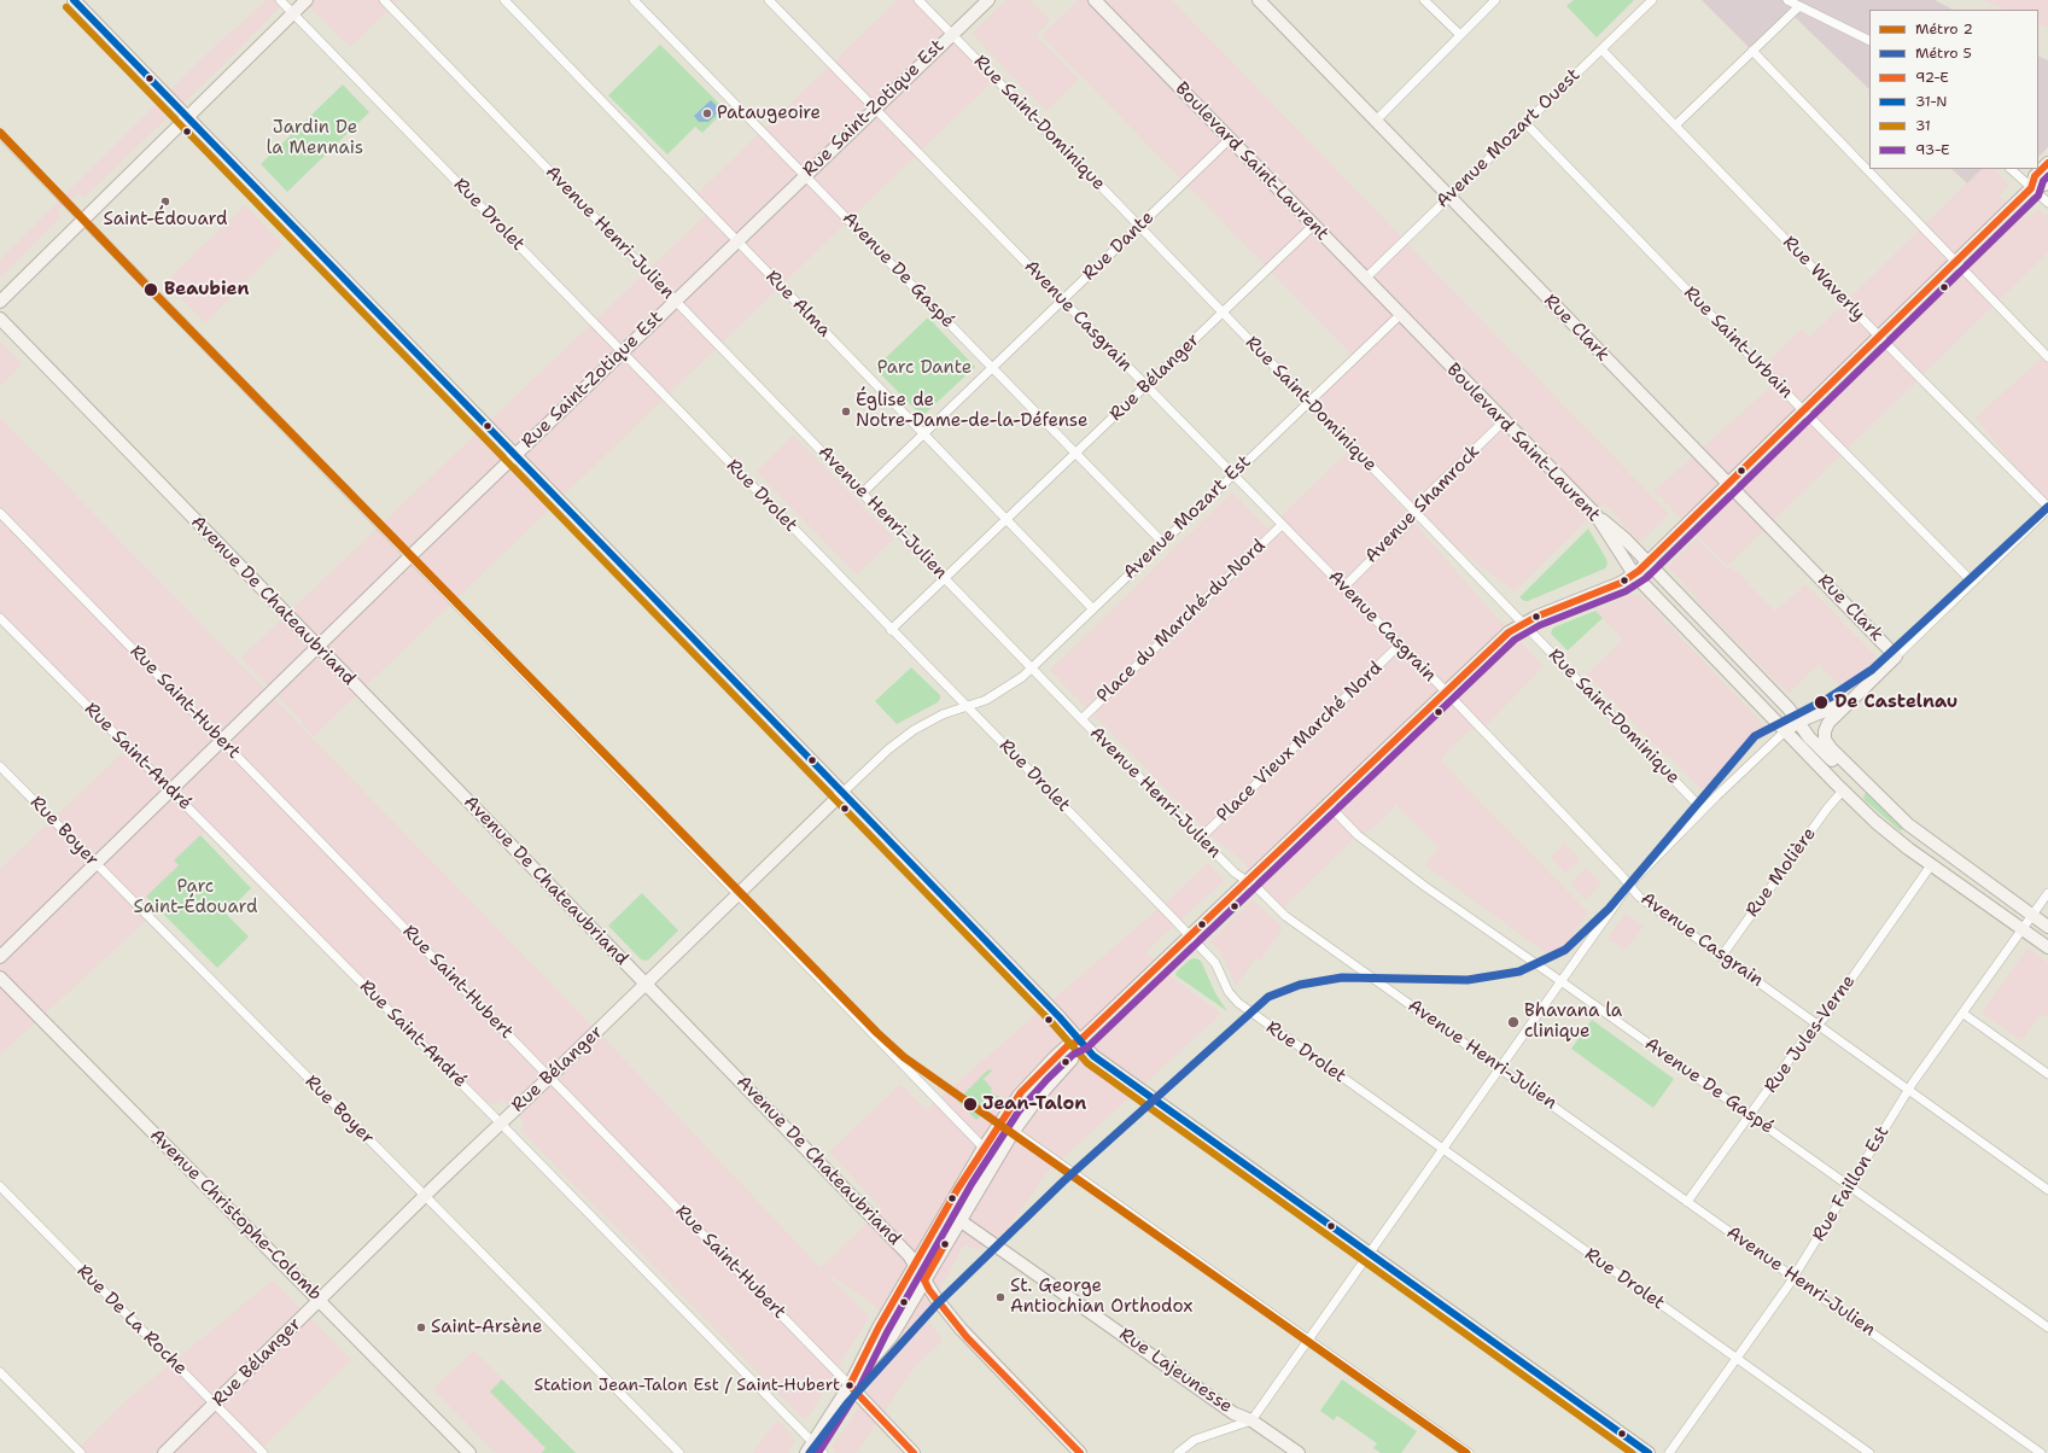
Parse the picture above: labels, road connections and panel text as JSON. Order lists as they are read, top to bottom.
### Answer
{
  "streets": {
    "main road": [
      "Rue Saint-Zotique Est",
      "Boulevard Saint-Laurent",
      "Rue Clark",
      "Rue Bélanger",
      "Avenue De Chateaubriand",
      "Rue Saint-Hubert",
      "Avenue Christophe-Colomb",
      "Rue Lajeunesse"
    ],
    "street": [
      "Rue Saint-Dominique",
      "Avenue Mozart Ouest",
      "Rue Drolet",
      "Avenue Henri-Julien",
      "Rue Dante",
      "Avenue De Gaspé",
      "Rue Waverly",
      "Rue Alma",
      "Avenue Casgrain",
      "Rue Saint-Urbain",
      "Avenue Shamrock",
      "Avenue Mozart Est",
      "Place du Marché-du-Nord",
      "Place Vieux Marché Nord",
      "Rue Saint-André",
      "Rue Boyer",
      "Rue Molière",
      "Rue Jules-Verne",
      "Rue Faillon Est",
      "Rue De La Roche"
    ]
  },
  "crossings": [
    ["Rue Saint-Zotique Est", "Rue Saint-Dominique"],
    ["Rue Saint-Zotique Est", "Rue Drolet"],
    ["Rue Saint-Zotique Est", "Avenue Henri-Julien"],
    ["Rue Saint-Zotique Est", "Avenue De Gaspé"],
    ["Rue Saint-Zotique Est", "Rue Alma"],
    ["Rue Saint-Zotique Est", "Avenue Casgrain"],
    ["Rue Saint-Zotique Est", "Avenue De Chateaubriand"],
    ["Rue Saint-Zotique Est", "Rue Saint-Hubert"],
    ["Rue Saint-Zotique Est", "Rue Saint-André"],
    ["Rue Saint-Zotique Est", "Rue Boyer"],
    ["Rue Saint-Dominique", "Rue Dante"],
    ["Rue Saint-Dominique", "Rue Bélanger"],
    ["Rue Saint-Dominique", "Avenue Shamrock"],
    ["Rue Saint-Dominique", "Avenue Mozart Est"],
    ["Avenue Mozart Ouest", "Boulevard Saint-Laurent"],
    ["Avenue Mozart Ouest", "Rue Waverly"],
    ["Avenue Mozart Ouest", "Rue Clark"],
    ["Avenue Mozart Ouest", "Rue Saint-Urbain"],
    ["Boulevard Saint-Laurent", "Rue Dante"],
    ["Boulevard Saint-Laurent", "Rue Bélanger"],
    ["Boulevard Saint-Laurent", "Avenue Shamrock"],
    ["Boulevard Saint-Laurent", "Avenue Mozart Est"],
    ["Boulevard Saint-Laurent", "Rue Molière"],
    ["Boulevard Saint-Laurent", "Rue Jules-Verne"],
    ["Boulevard Saint-Laurent", "Rue Faillon Est"],
    ["Rue Drolet", "Rue Bélanger"],
    ["Rue Drolet", "Avenue Mozart Est"],
    ["Rue Drolet", "Rue Faillon Est"],
    ["Avenue Henri-Julien", "Rue Dante"],
    ["Avenue Henri-Julien", "Rue Bélanger"],
    ["Avenue Henri-Julien", "Avenue Mozart Est"],
    ["Avenue Henri-Julien", "Place du Marché-du-Nord"],
    ["Avenue Henri-Julien", "Place Vieux Marché Nord"],
    ["Avenue Henri-Julien", "Rue Jules-Verne"],
    ["Avenue Henri-Julien", "Rue Faillon Est"],
    ["Rue Dante", "Avenue De Gaspé"],
    ["Rue Dante", "Rue Alma"],
    ["Rue Dante", "Avenue Casgrain"],
    ["Avenue De Gaspé", "Rue Bélanger"],
    ["Avenue De Gaspé", "Avenue Mozart Est"],
    ["Avenue De Gaspé", "Rue Jules-Verne"],
    ["Avenue De Gaspé", "Rue Faillon Est"],
    ["Rue Alma", "Rue Bélanger"],
    ["Rue Alma", "Avenue Mozart Est"],
    ["Avenue Casgrain", "Rue Bélanger"],
    ["Avenue Casgrain", "Avenue Shamrock"],
    ["Avenue Casgrain", "Avenue Mozart Est"],
    ["Avenue Casgrain", "Place du Marché-du-Nord"],
    ["Avenue Casgrain", "Place Vieux Marché Nord"],
    ["Avenue Casgrain", "Rue Molière"],
    ["Avenue Casgrain", "Rue Jules-Verne"],
    ["Avenue Casgrain", "Rue Faillon Est"],
    ["Rue Bélanger", "Avenue Mozart Est"],
    ["Rue Bélanger", "Avenue De Chateaubriand"],
    ["Rue Bélanger", "Rue Saint-Hubert"],
    ["Rue Bélanger", "Rue Saint-André"],
    ["Rue Bélanger", "Rue Boyer"],
    ["Rue Bélanger", "Avenue Christophe-Colomb"],
    ["Rue Bélanger", "Rue De La Roche"]
  ],
  "parks": ["Jardin De la Mennais", "Parc Dante", "Parc Saint-Édouard"],
  "places": [
    "Pataugeoire",
    "Saint-Édouard",
    "Beaubien",
    "Église de Notre-Dame-de-la-Défense",
    "De Castelnau",
    "Bhavana la clinique",
    "Jean-Talon",
    "St. George Antiochian Orthodox",
    "Saint-Arsène",
    "Station Jean-Talon Est / Saint-Hubert"
  ],
  "lines": [
    "transit line 31-N",
    "transit line 31",
    "metro line 2",
    "transit line 92-E",
    "transit line 93-E",
    "metro line 5"
  ],
  "legend": [
    "Métro 2",
    "Métro 5",
    "92-E",
    "31-N",
    "31",
    "93-E"
  ]
}
